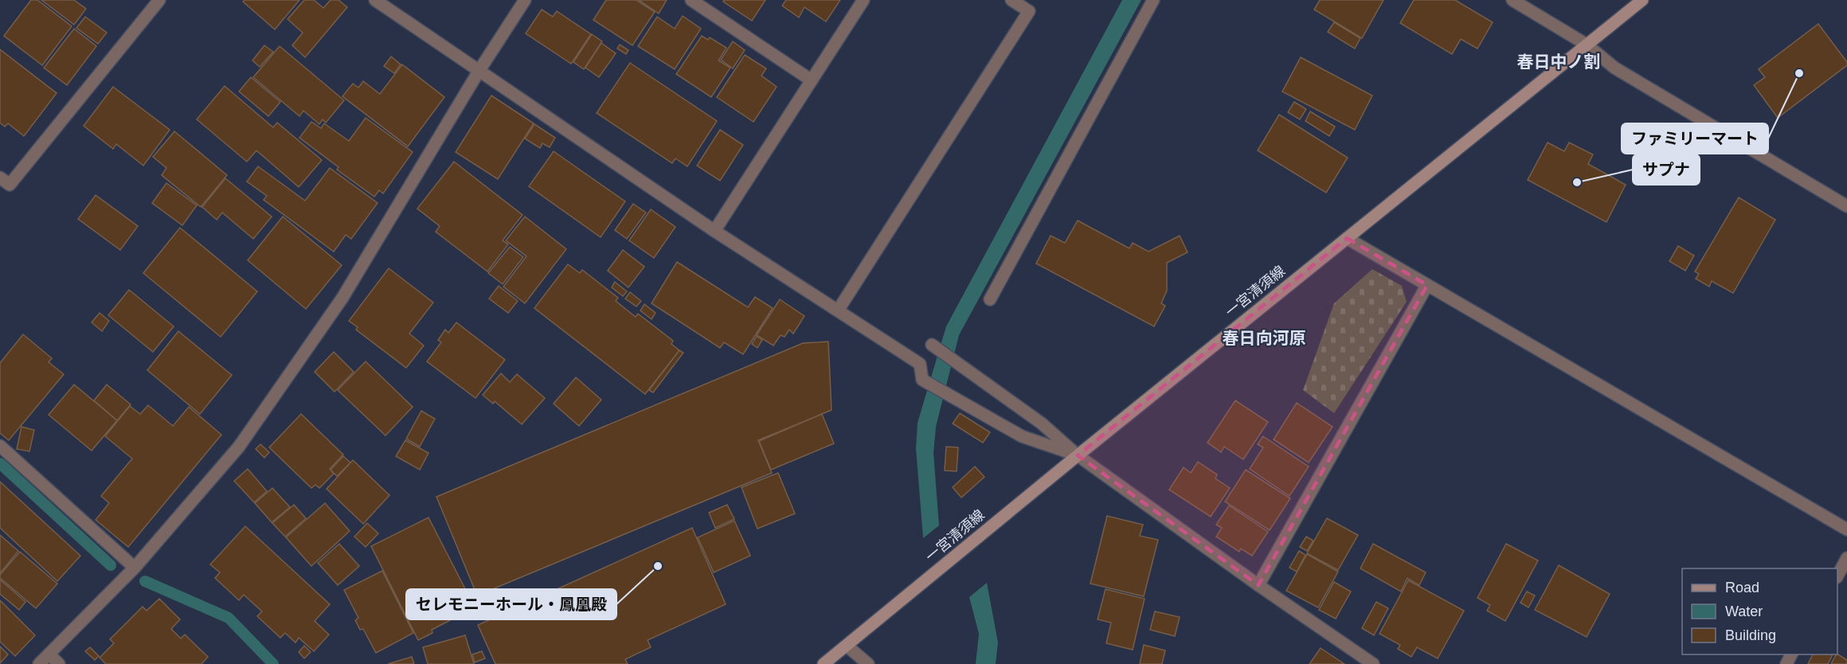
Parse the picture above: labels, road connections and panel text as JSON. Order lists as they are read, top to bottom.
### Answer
{
  "streets": {
    "main road": ["一宮清須線"]
  },
  "districts": ["春日中ノ割", "春日向河原"],
  "places": ["ファミリーマート", "サプナ", "セレモニーホール・鳳凰殿"],
  "legend": ["Road", "Water", "Building"]
}
